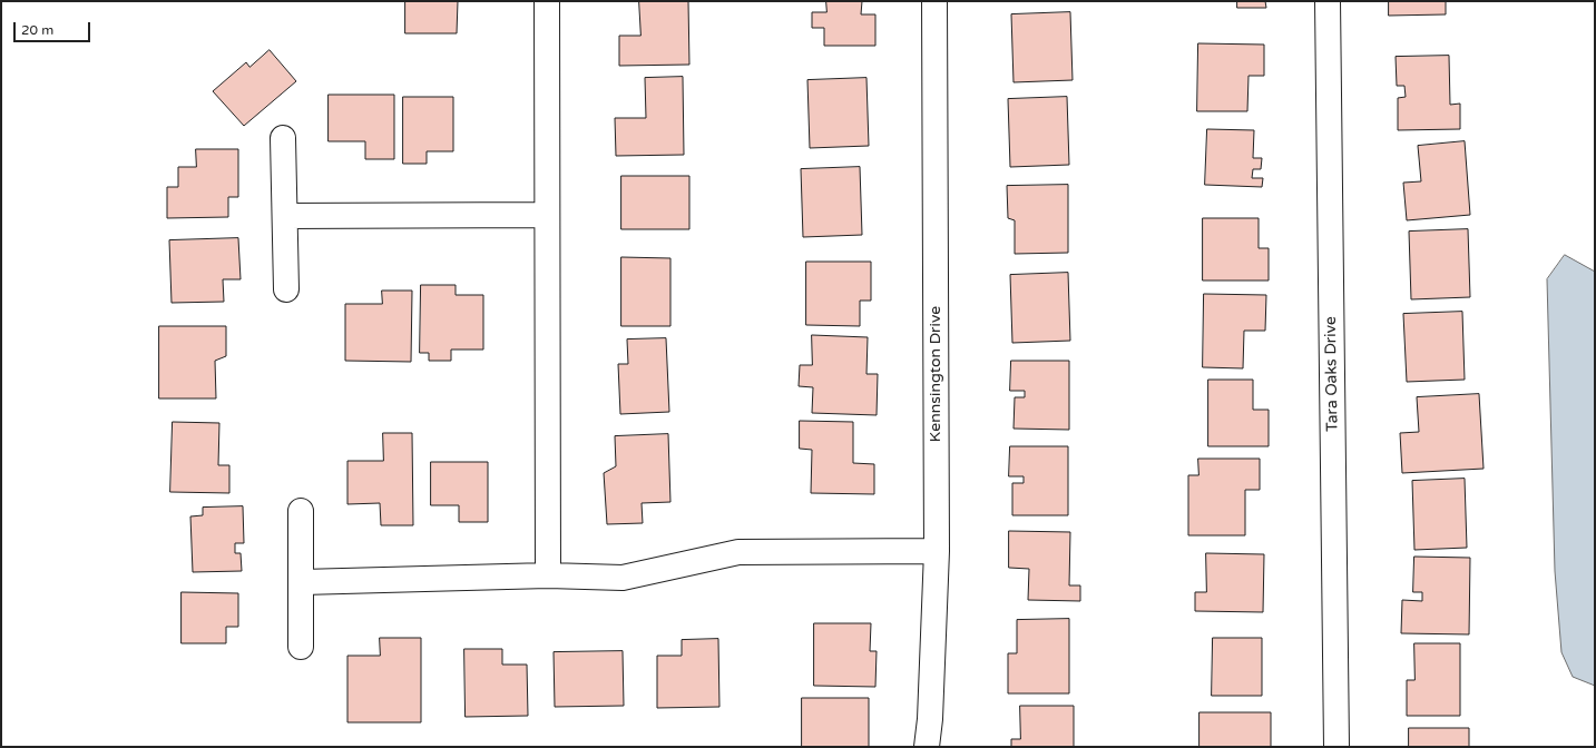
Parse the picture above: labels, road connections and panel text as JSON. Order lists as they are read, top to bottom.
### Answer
{
  "streets": {
    "street": ["Kennsington Drive", "Tara Oaks Drive"]
  },
  "scale_bar": "20 m"
}
